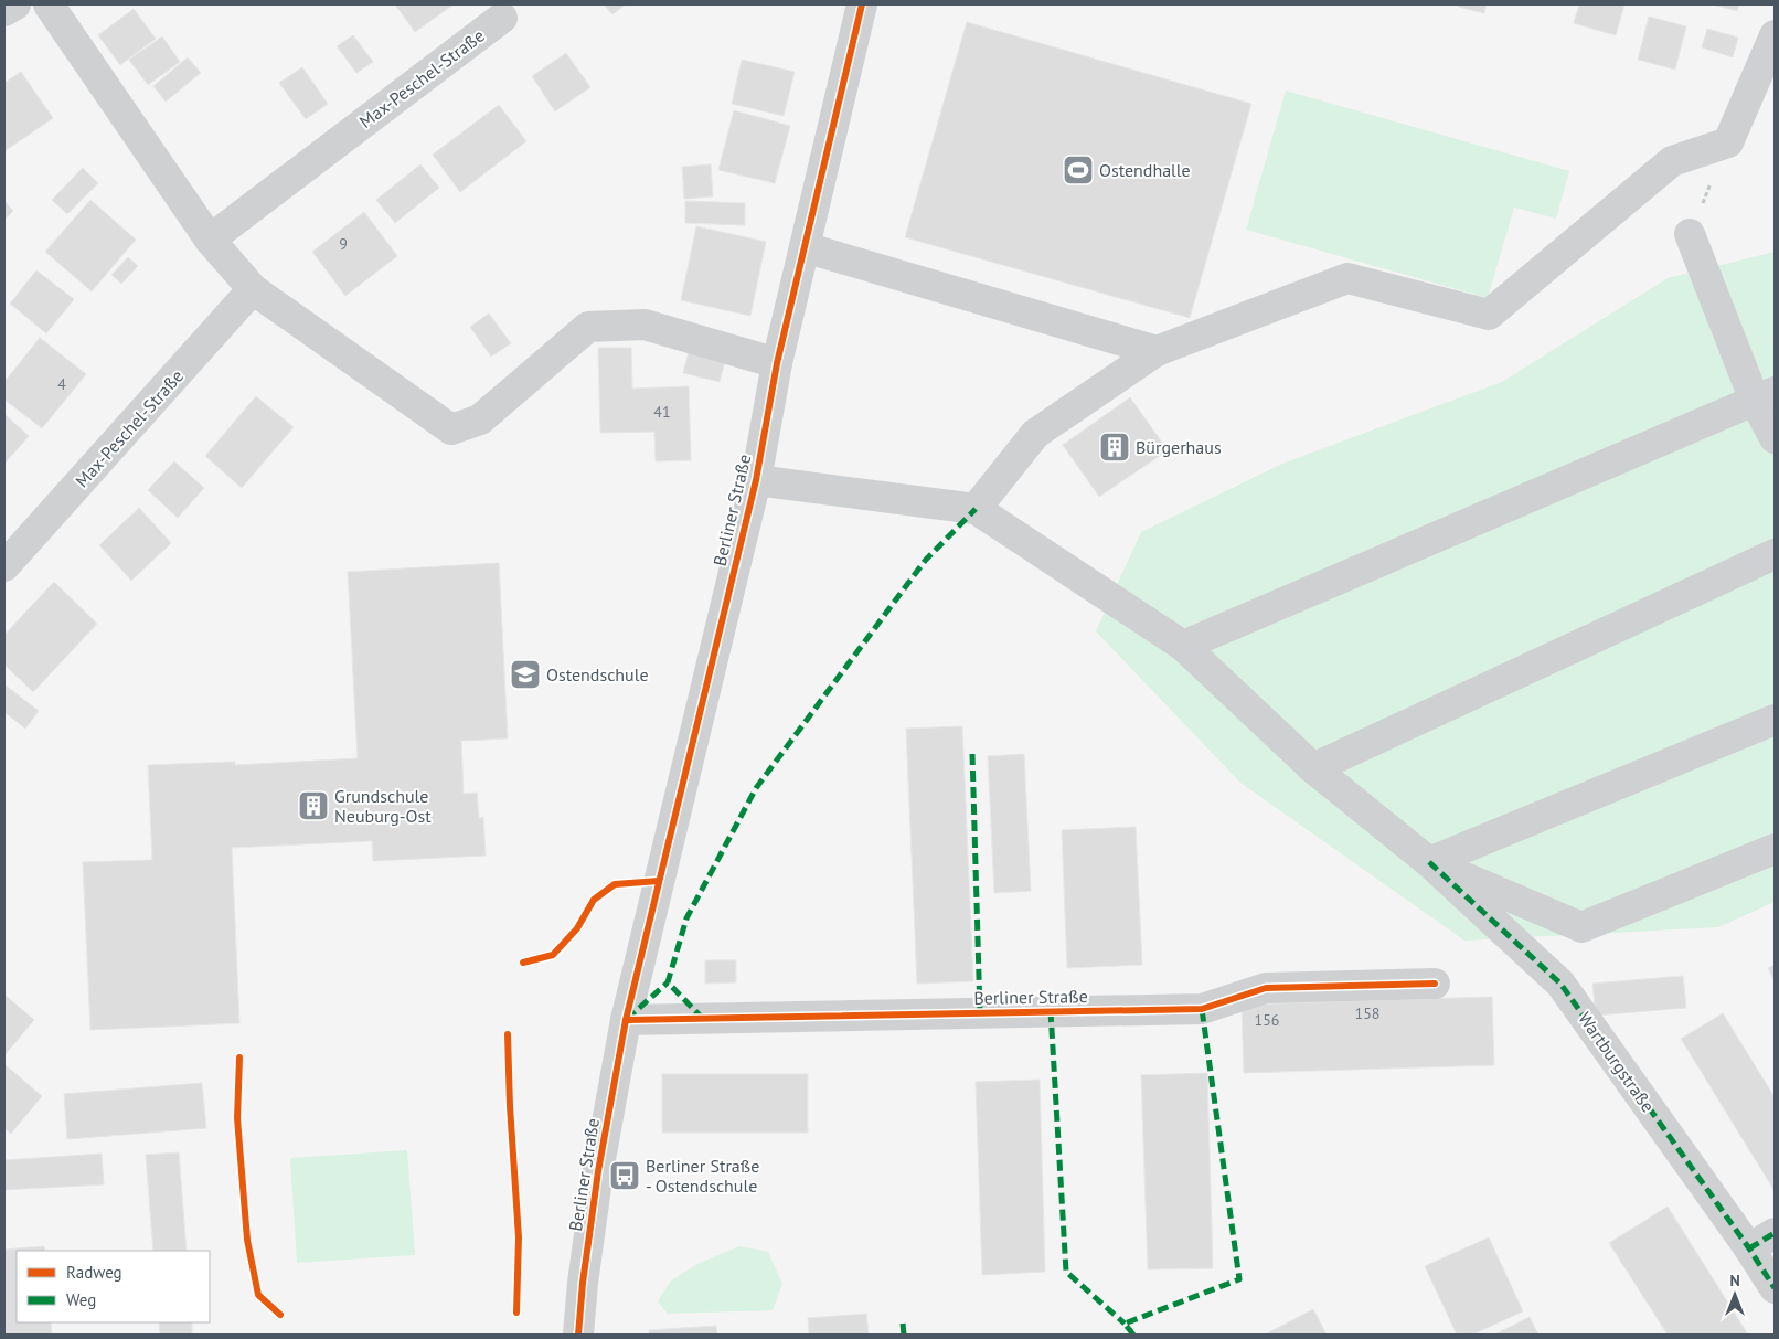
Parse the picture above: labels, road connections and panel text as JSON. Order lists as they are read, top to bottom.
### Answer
{
  "streets": {
    "street": ["Max-Peschel-Straße", "Berliner Straße", "Wartburgstraße"]
  },
  "places": {
    "sports": ["Ostendhalle"],
    "building": ["Bürgerhaus", "Grundschule Neuburg-Ost"],
    "school or university": ["Ostendschule"],
    "bus stop": ["Berliner Straße - Ostendschule"]
  },
  "house_numbers": [
    "9",
    "4",
    "41",
    "158",
    "156"
  ],
  "legend": ["Radweg", "Weg"],
  "north": "top"
}
